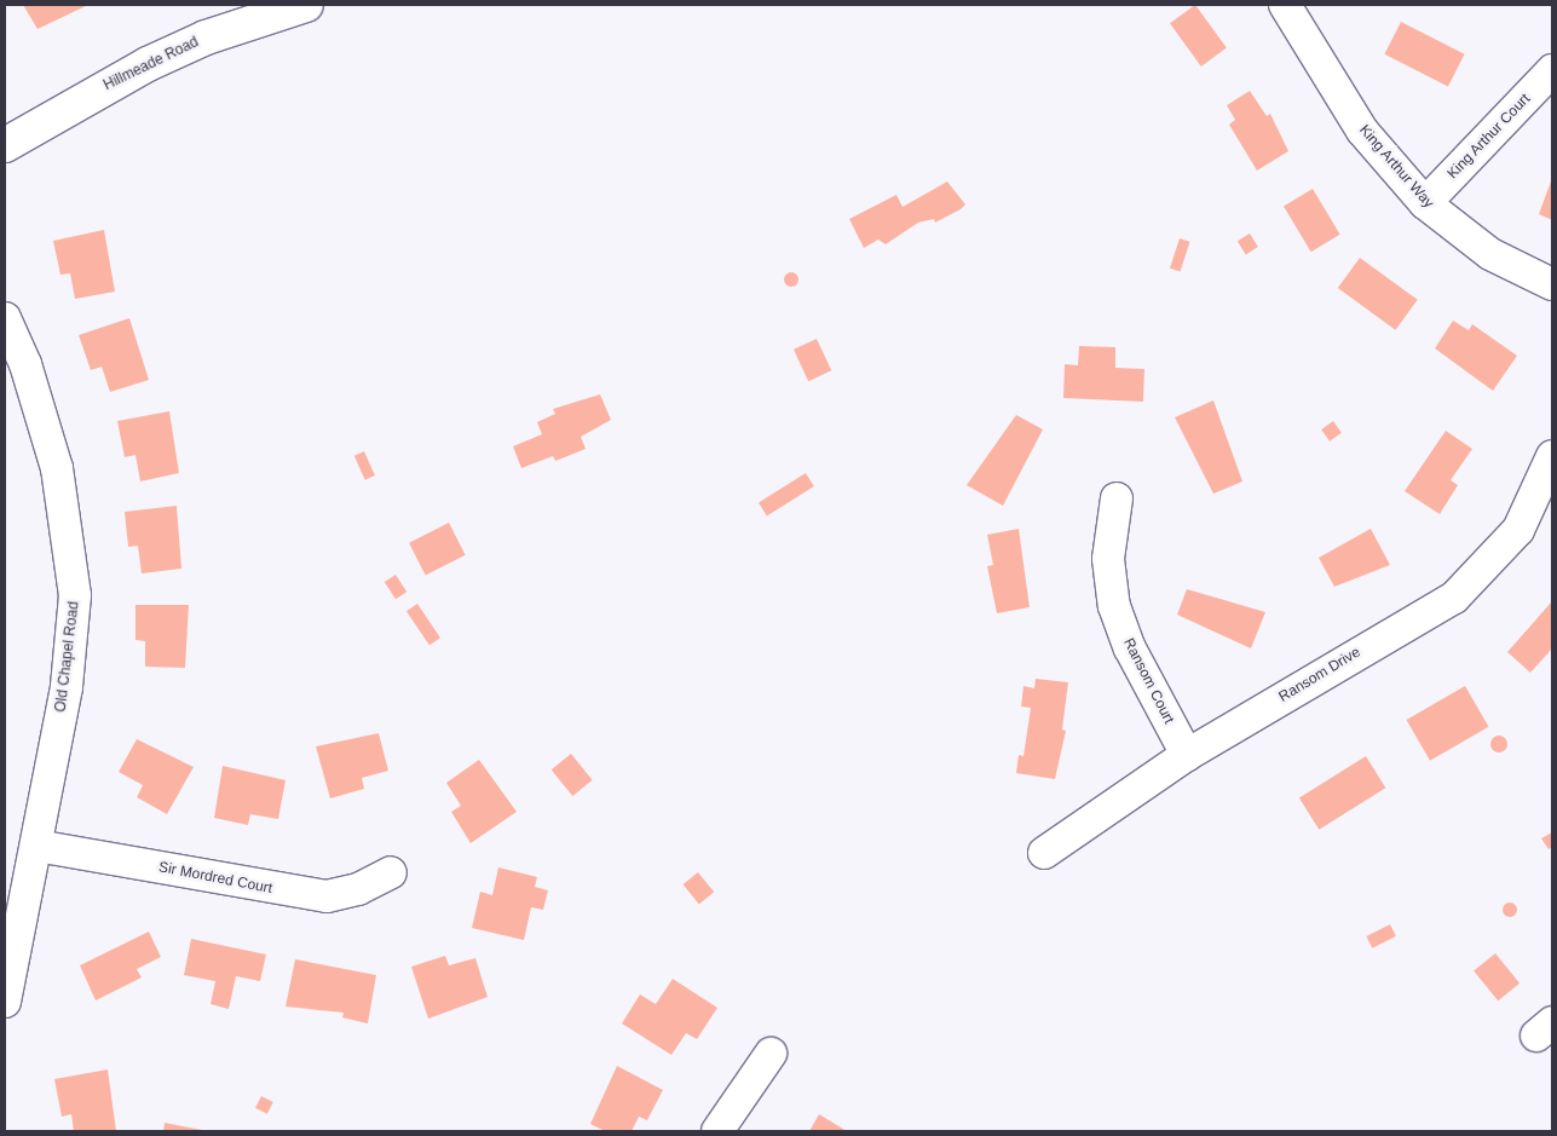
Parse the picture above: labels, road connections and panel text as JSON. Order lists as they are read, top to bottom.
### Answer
{
  "streets": {
    "street": [
      "Hillmeade Road",
      "King Arthur Court",
      "King Arthur Way",
      "Old Chapel Road",
      "Ransom Drive",
      "Ransom Court",
      "Sir Mordred Court"
    ]
  },
  "crossings": [
    ["King Arthur Court", "King Arthur Way"],
    ["Old Chapel Road", "Sir Mordred Court"],
    ["Ransom Drive", "Ransom Court"]
  ]
}
